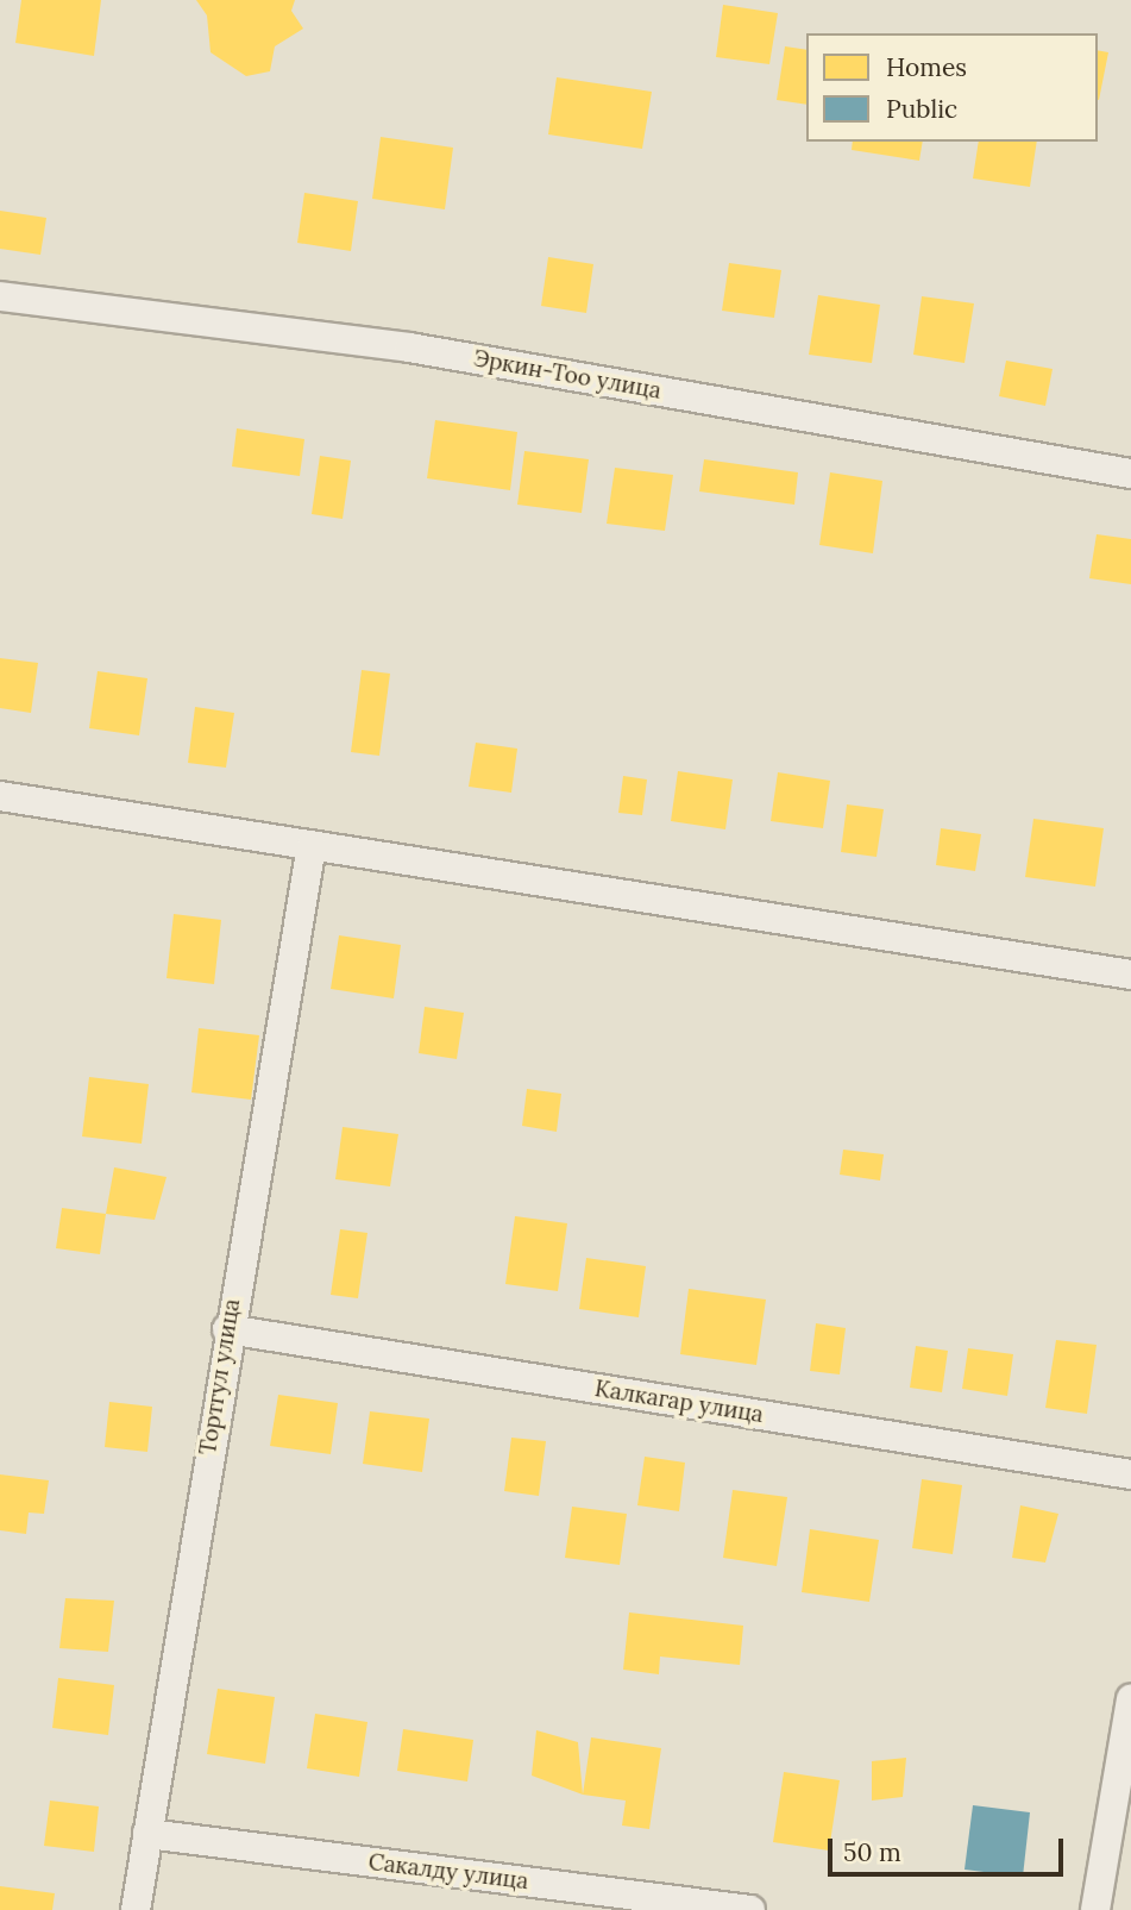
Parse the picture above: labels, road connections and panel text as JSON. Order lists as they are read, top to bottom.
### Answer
{
  "streets": {
    "street": [
      "Эркин-Тоо улица",
      "Тортгул улица",
      "Калкагар улица",
      "Сакалду улица"
    ]
  },
  "crossings": [
    ["Тортгул улица", "Калкагар улица"],
    ["Тортгул улица", "Сакалду улица"]
  ],
  "legend": ["Homes", "Public"],
  "scale_bar": "50 m"
}
